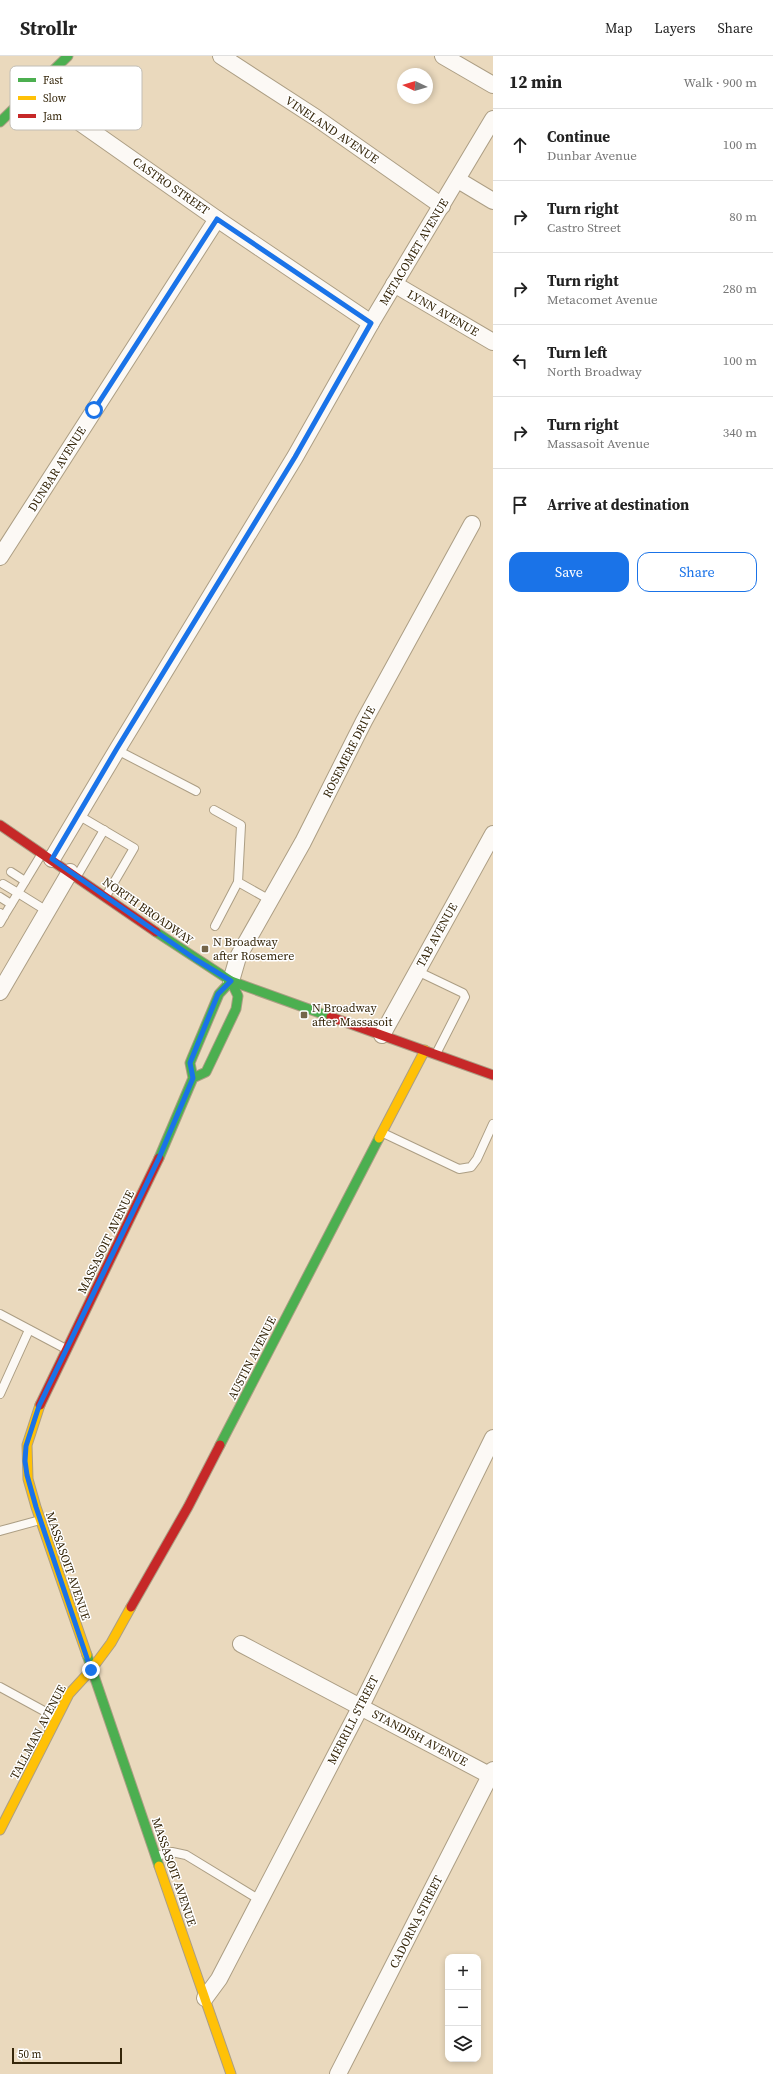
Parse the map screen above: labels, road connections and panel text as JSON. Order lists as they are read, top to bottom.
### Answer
{
  "streets": {
    "main road": [
      "NORTH BROADWAY",
      "MASSASOIT AVENUE",
      "AUSTIN AVENUE",
      "TALLMAN AVENUE"
    ],
    "street": [
      "VINELAND AVENUE",
      "CASTRO STREET",
      "METACOMET AVENUE",
      "LYNN AVENUE",
      "DUNBAR AVENUE",
      "ROSEMERE DRIVE",
      "TAB AVENUE",
      "MERRILL STREET",
      "STANDISH AVENUE",
      "CADORNA STREET"
    ]
  },
  "crossings": [
    ["VINELAND AVENUE", "METACOMET AVENUE"],
    ["CASTRO STREET", "METACOMET AVENUE"],
    ["CASTRO STREET", "DUNBAR AVENUE"],
    ["METACOMET AVENUE", "LYNN AVENUE"],
    ["METACOMET AVENUE", "NORTH BROADWAY"],
    ["ROSEMERE DRIVE", "NORTH BROADWAY"],
    ["ROSEMERE DRIVE", "MASSASOIT AVENUE"],
    ["NORTH BROADWAY", "TAB AVENUE"],
    ["NORTH BROADWAY", "MASSASOIT AVENUE"],
    ["NORTH BROADWAY", "AUSTIN AVENUE"],
    ["MASSASOIT AVENUE", "AUSTIN AVENUE"],
    ["MASSASOIT AVENUE", "MERRILL STREET"],
    ["MASSASOIT AVENUE", "TALLMAN AVENUE"],
    ["AUSTIN AVENUE", "TALLMAN AVENUE"],
    ["MERRILL STREET", "STANDISH AVENUE"],
    ["STANDISH AVENUE", "CADORNA STREET"]
  ],
  "places": {
    "transit": ["N Broadway after Rosemere", "N Broadway after Massasoit"]
  },
  "legend": ["Fast", "Slow", "Jam"],
  "scale_bar": "50 m",
  "north": "left",
  "page": {
    "header": "Strollr",
    "nav": ["Map", "Layers", "Share"],
    "heading": ["12 min", "Walk · 900 m"],
    "list": [
      ["Continue", "Dunbar Avenue", "100 m"],
      ["Turn right", "Castro Street", "80 m"],
      ["Turn right", "Metacomet Avenue", "280 m"],
      ["Turn left", "North Broadway", "100 m"],
      ["Turn right", "Massasoit Avenue", "340 m"],
      "Arrive at destination"
    ],
    "buttons": ["Save", "Share"],
    "map_buttons": ["+", "−"],
    "scale": "50 m"
  }
}
